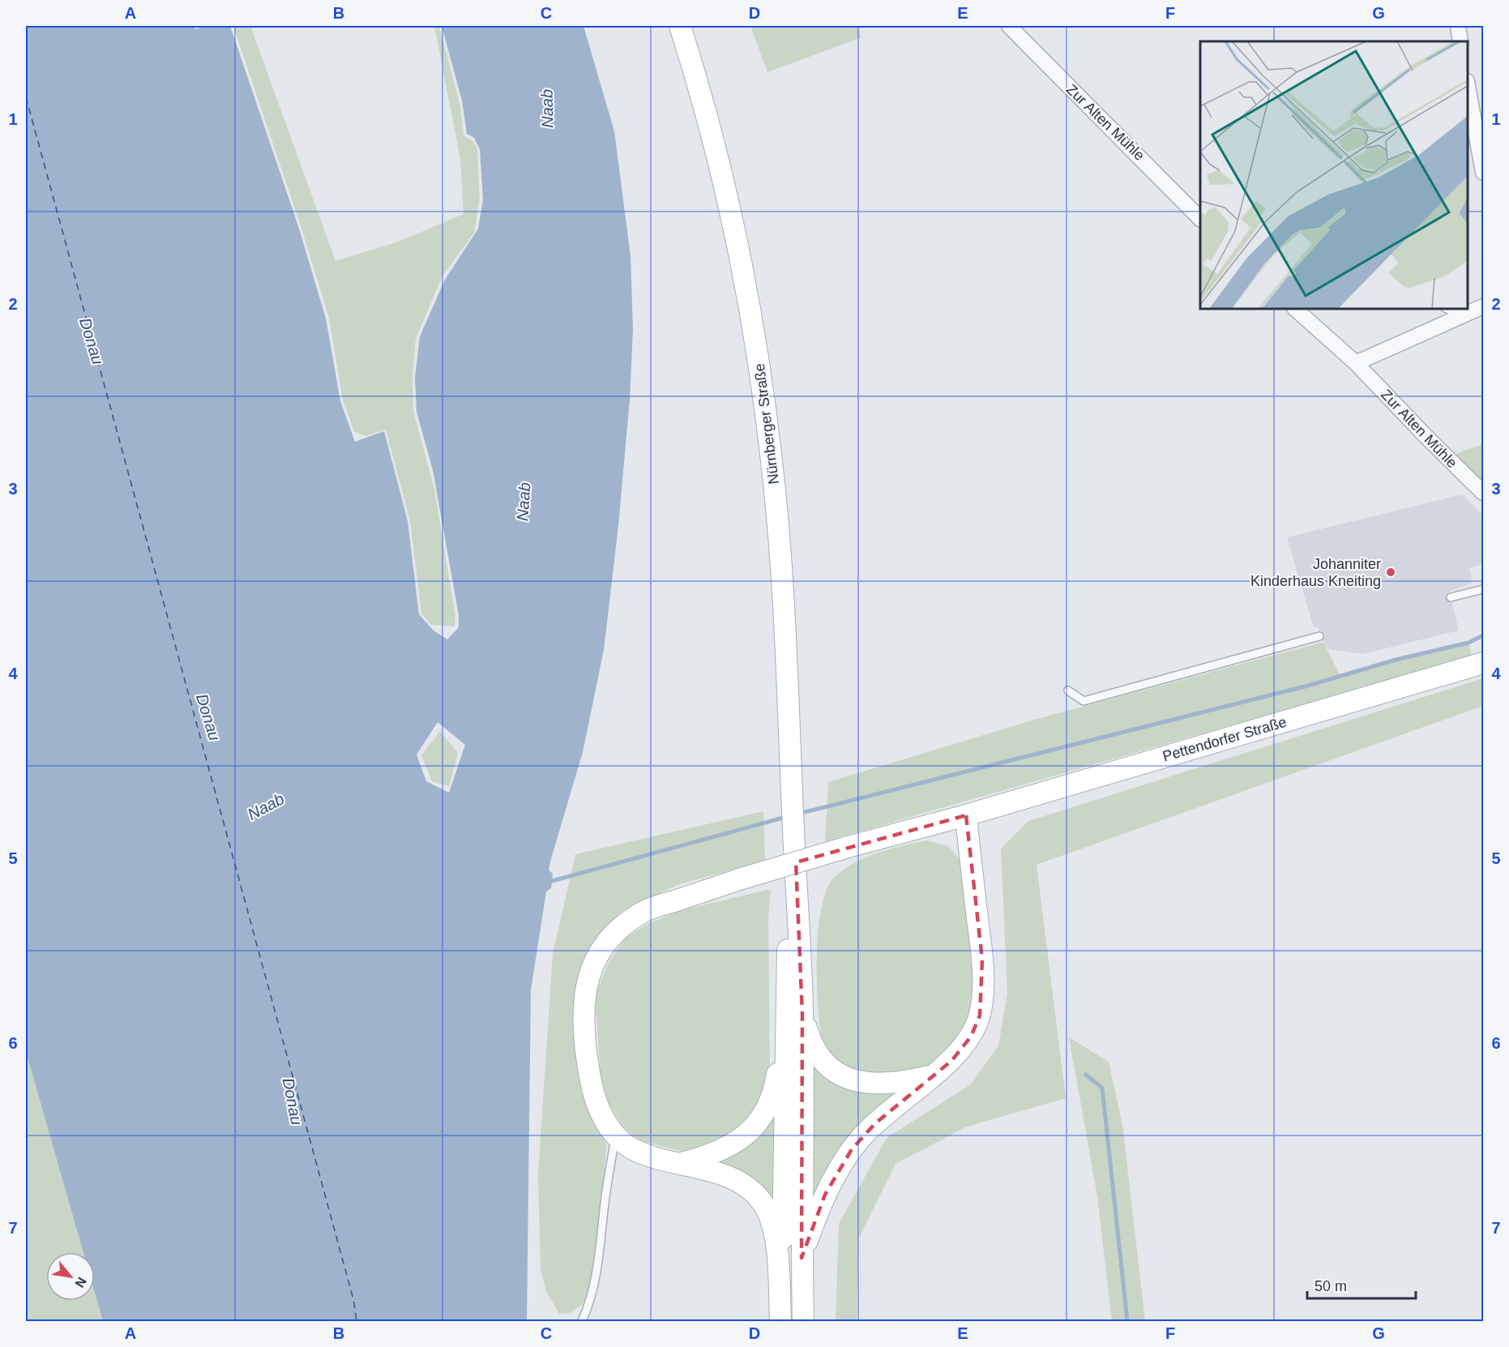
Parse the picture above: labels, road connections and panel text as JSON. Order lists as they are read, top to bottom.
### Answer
{
  "streets": {
    "main road": ["Nürnberger Straße", "Pettendorfer Straße"],
    "street": ["Zur Alten Mühle"]
  },
  "water": ["Naab", "Donau"],
  "places": ["Johanniter Kinderhaus Kneiting"],
  "scale_bar": "50 m",
  "north": "bottom right",
  "grid": {
    "columns": [
      "A",
      "B",
      "C",
      "D",
      "E",
      "F",
      "G"
    ],
    "rows": [
      "1",
      "2",
      "3",
      "4",
      "5",
      "6",
      "7"
    ]
  }
}
